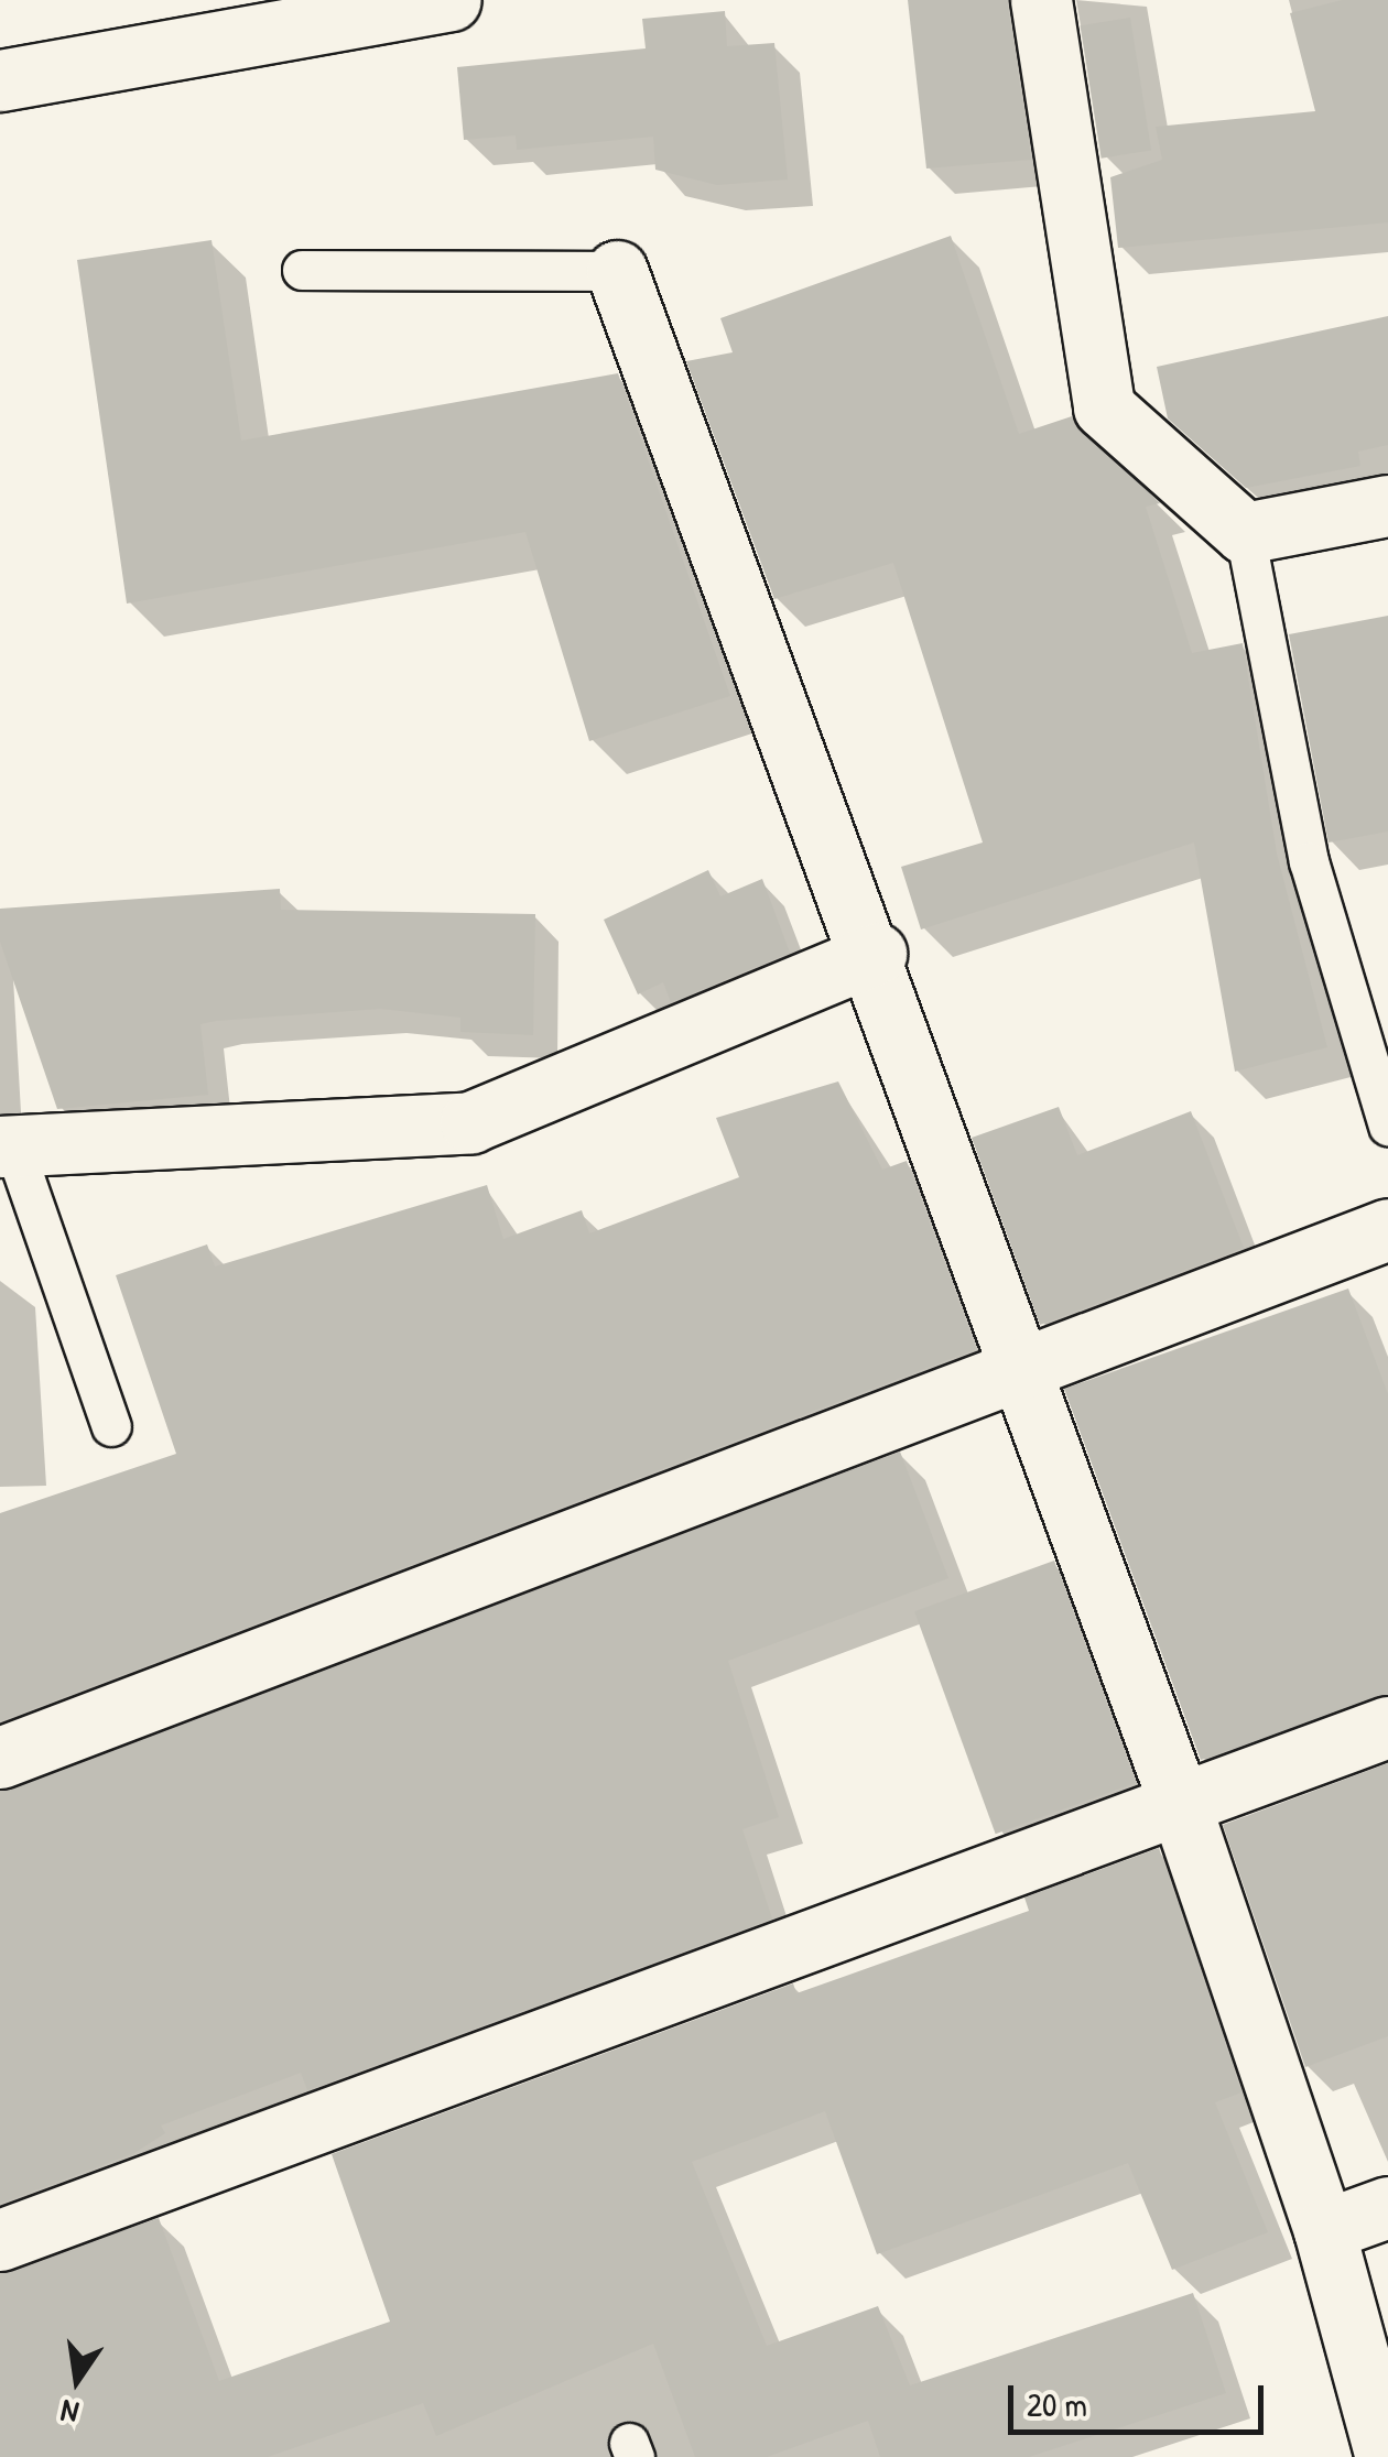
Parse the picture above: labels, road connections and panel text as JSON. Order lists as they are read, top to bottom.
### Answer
{
  "scale_bar": "20 m",
  "north": "bottom"
}
